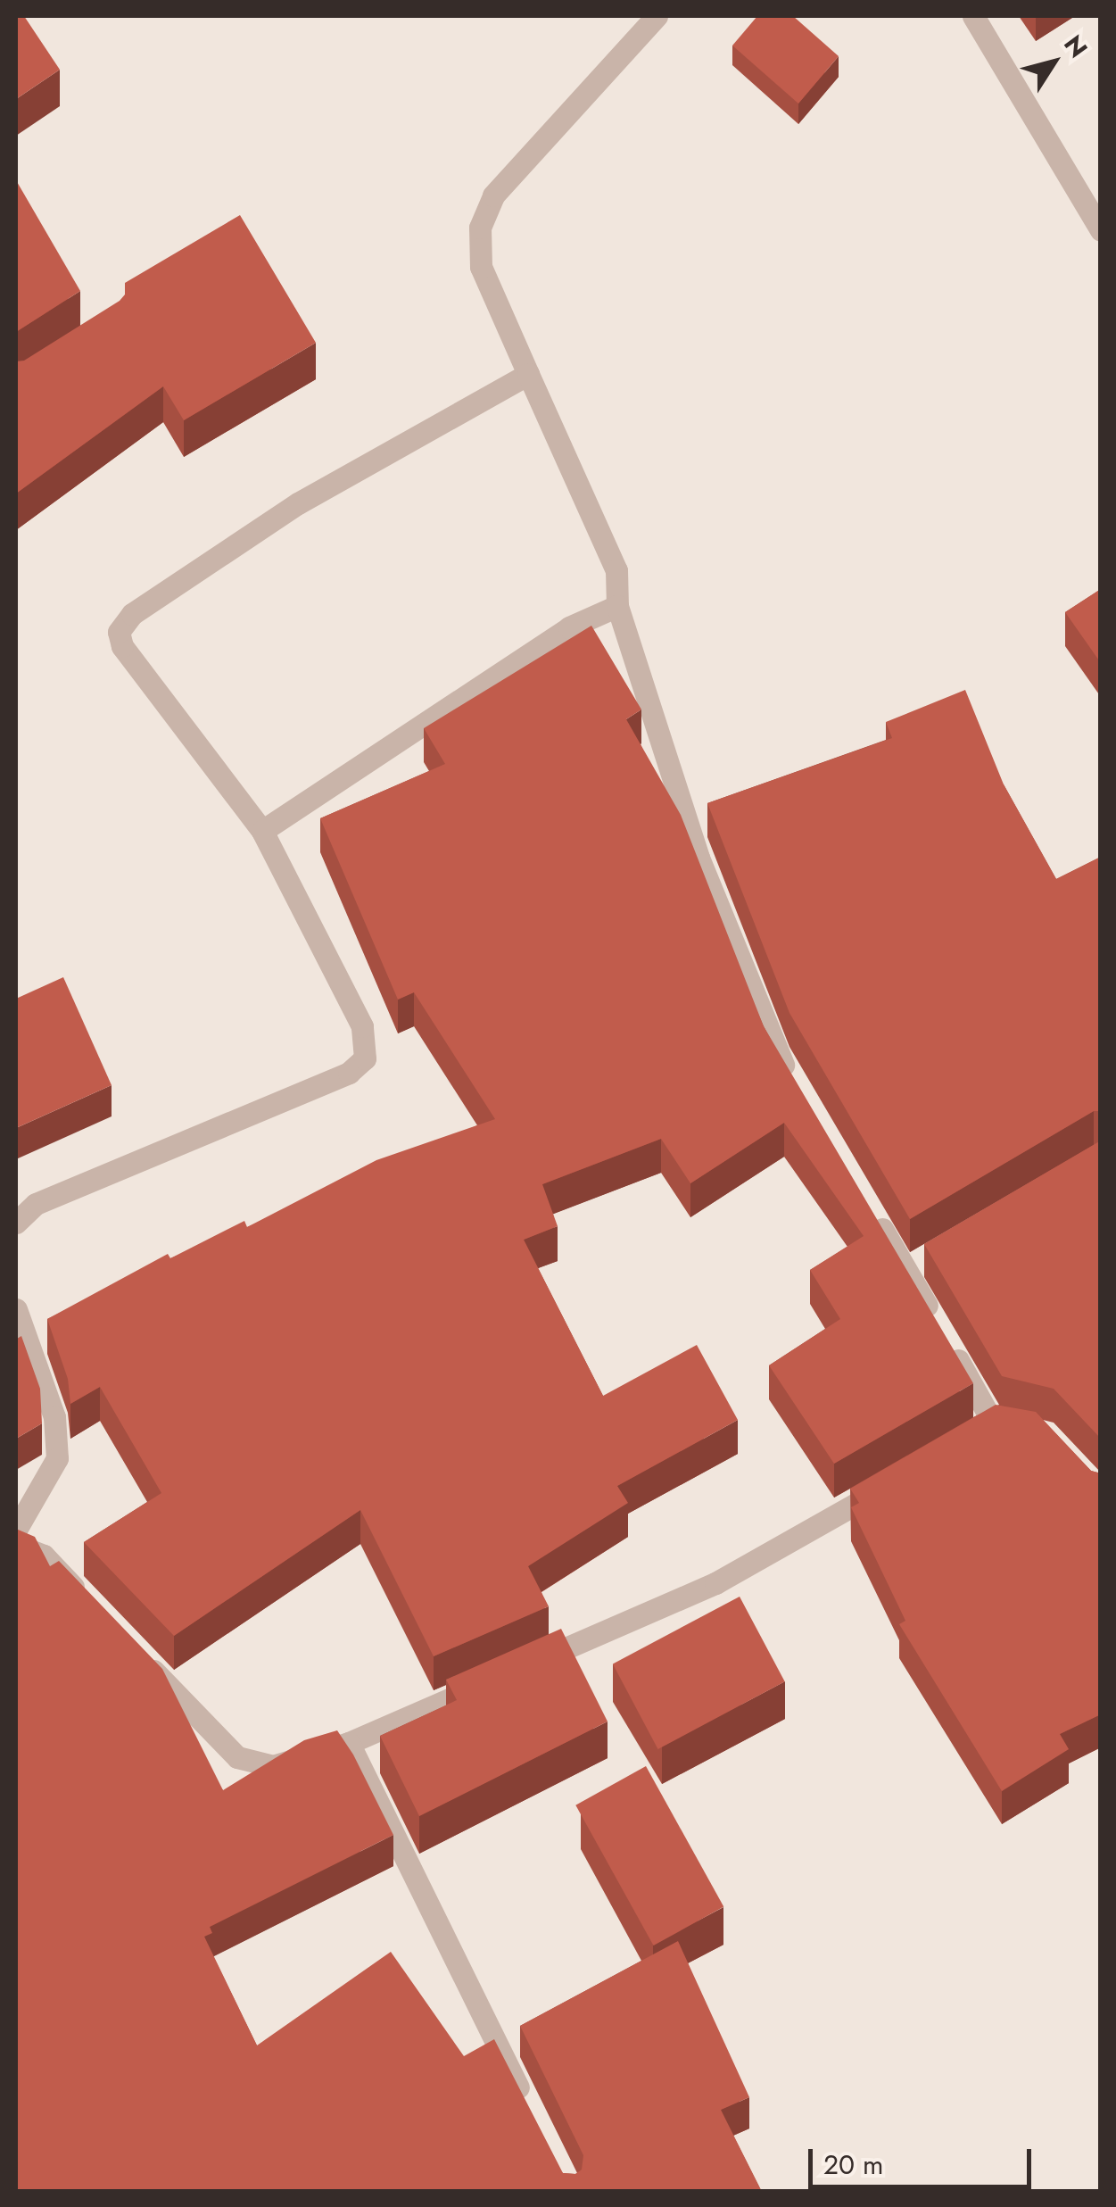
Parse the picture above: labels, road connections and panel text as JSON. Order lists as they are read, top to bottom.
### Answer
{
  "scale_bar": "20 m",
  "north": "top right"
}
